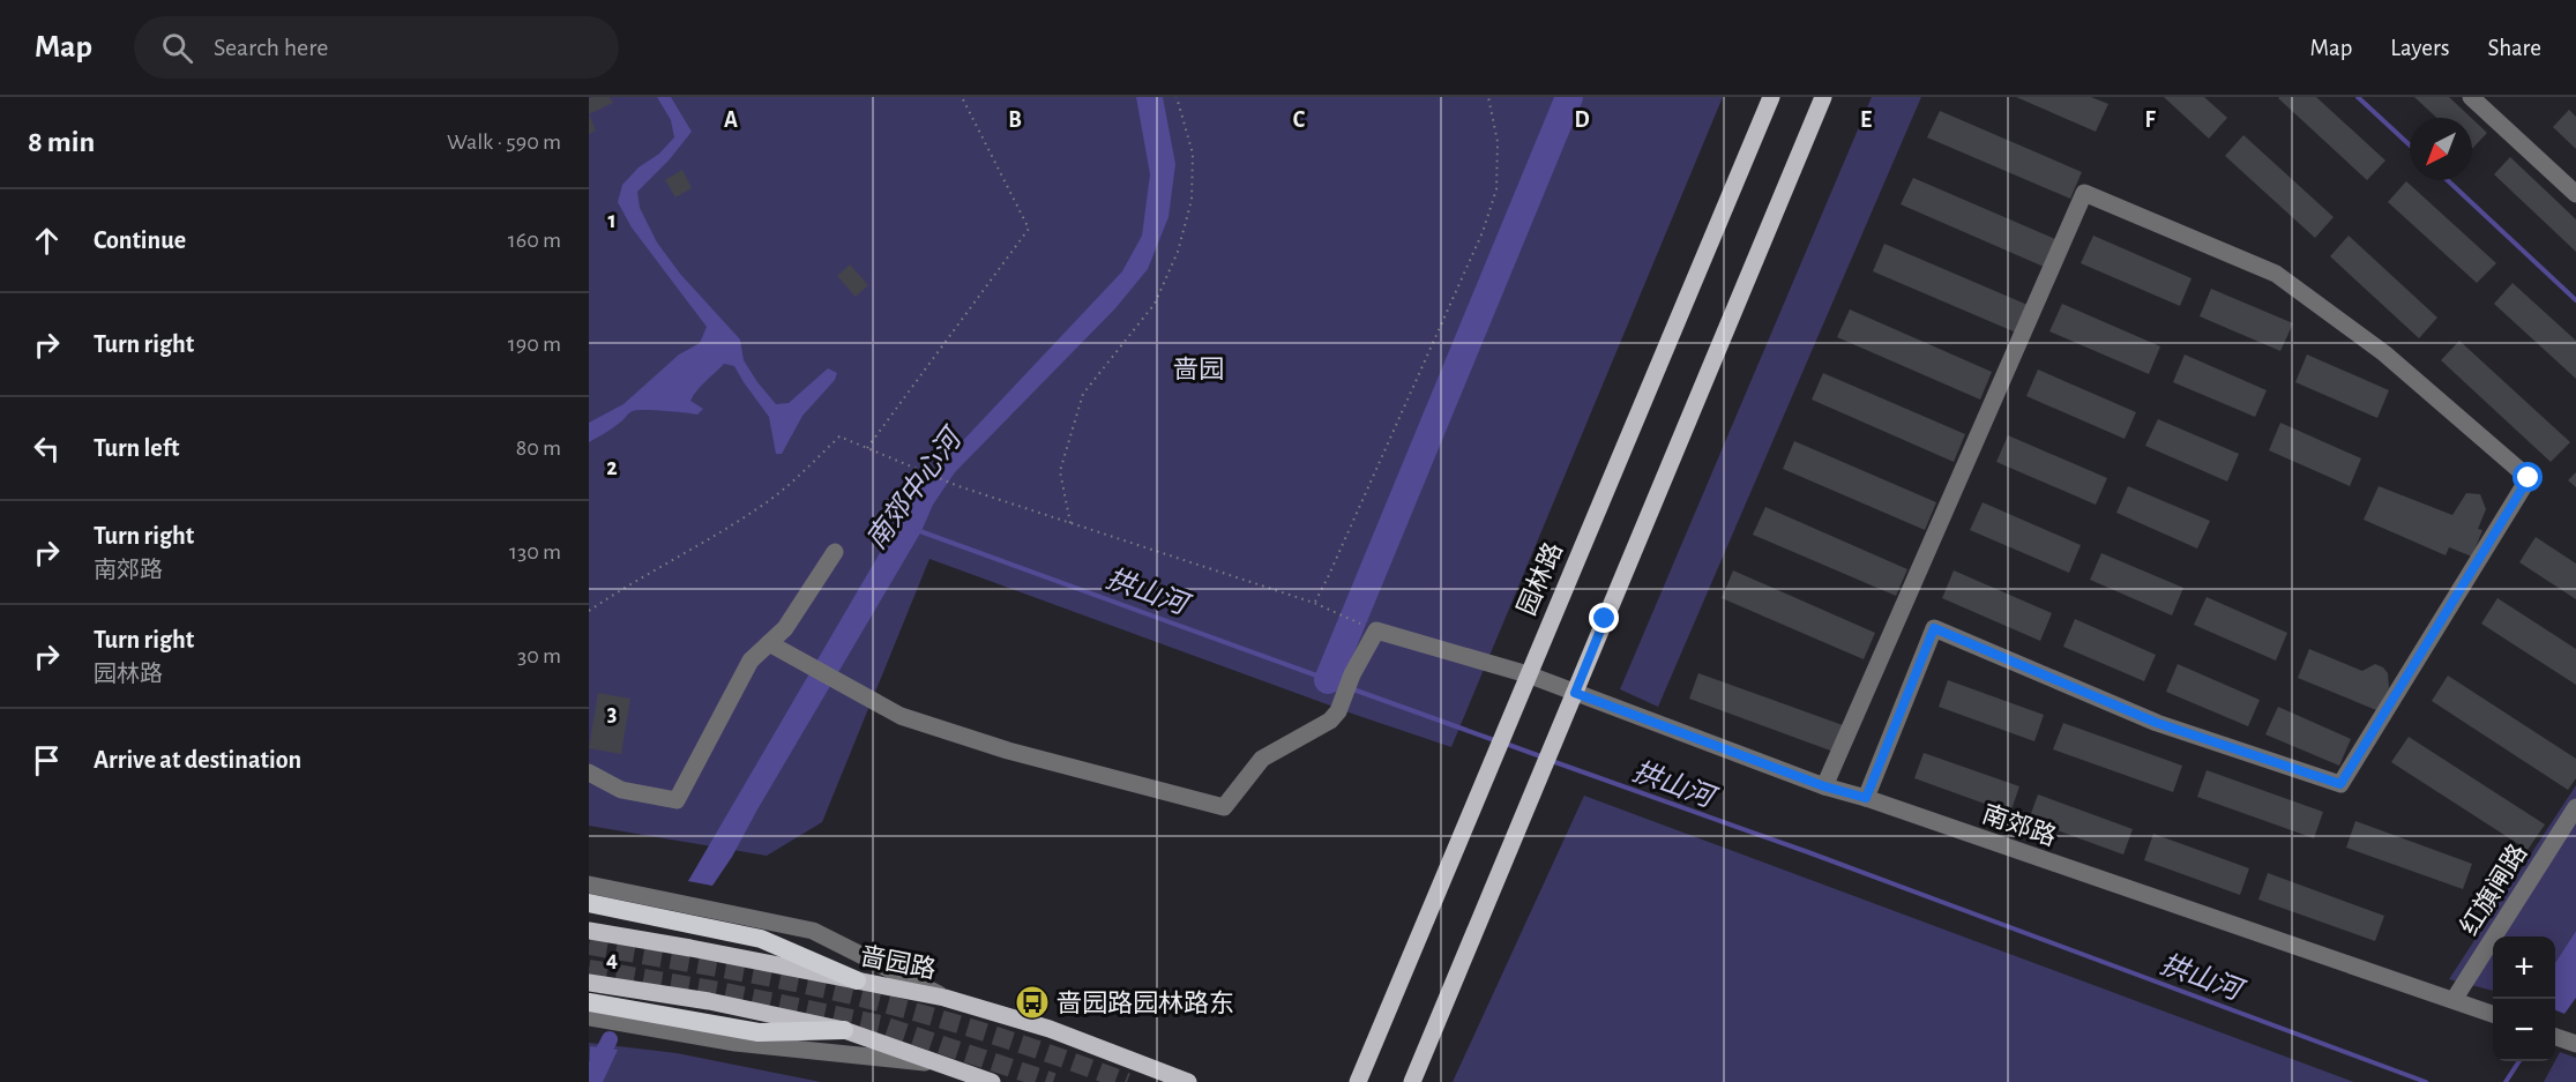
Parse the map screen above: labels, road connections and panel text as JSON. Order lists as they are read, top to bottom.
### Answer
{
  "streets": {
    "main road": ["园林路", "啬园路"],
    "street": ["南郊路", "红旗闸路"]
  },
  "crossings": [
    ["园林路", "南郊路"],
    ["南郊路", "红旗闸路"]
  ],
  "water": ["南郊中心河", "拱山河"],
  "parks": ["啬园"],
  "places": {
    "bus stop": ["啬园路园林路东"]
  },
  "north": "bottom left",
  "page": {
    "header": "Map",
    "search": "Search here",
    "nav": ["Map", "Layers", "Share"],
    "heading": ["8 min", "Walk · 590 m"],
    "list": [
      ["Continue", "160 m"],
      ["Turn right", "190 m"],
      ["Turn left", "80 m"],
      ["Turn right", "南郊路", "130 m"],
      ["Turn right", "园林路", "30 m"],
      "Arrive at destination"
    ],
    "map_buttons": ["+", "−"]
  },
  "grid": {
    "columns": [
      "A",
      "B",
      "C",
      "D",
      "E",
      "F"
    ],
    "rows": [
      "1",
      "2",
      "3",
      "4"
    ]
  }
}
